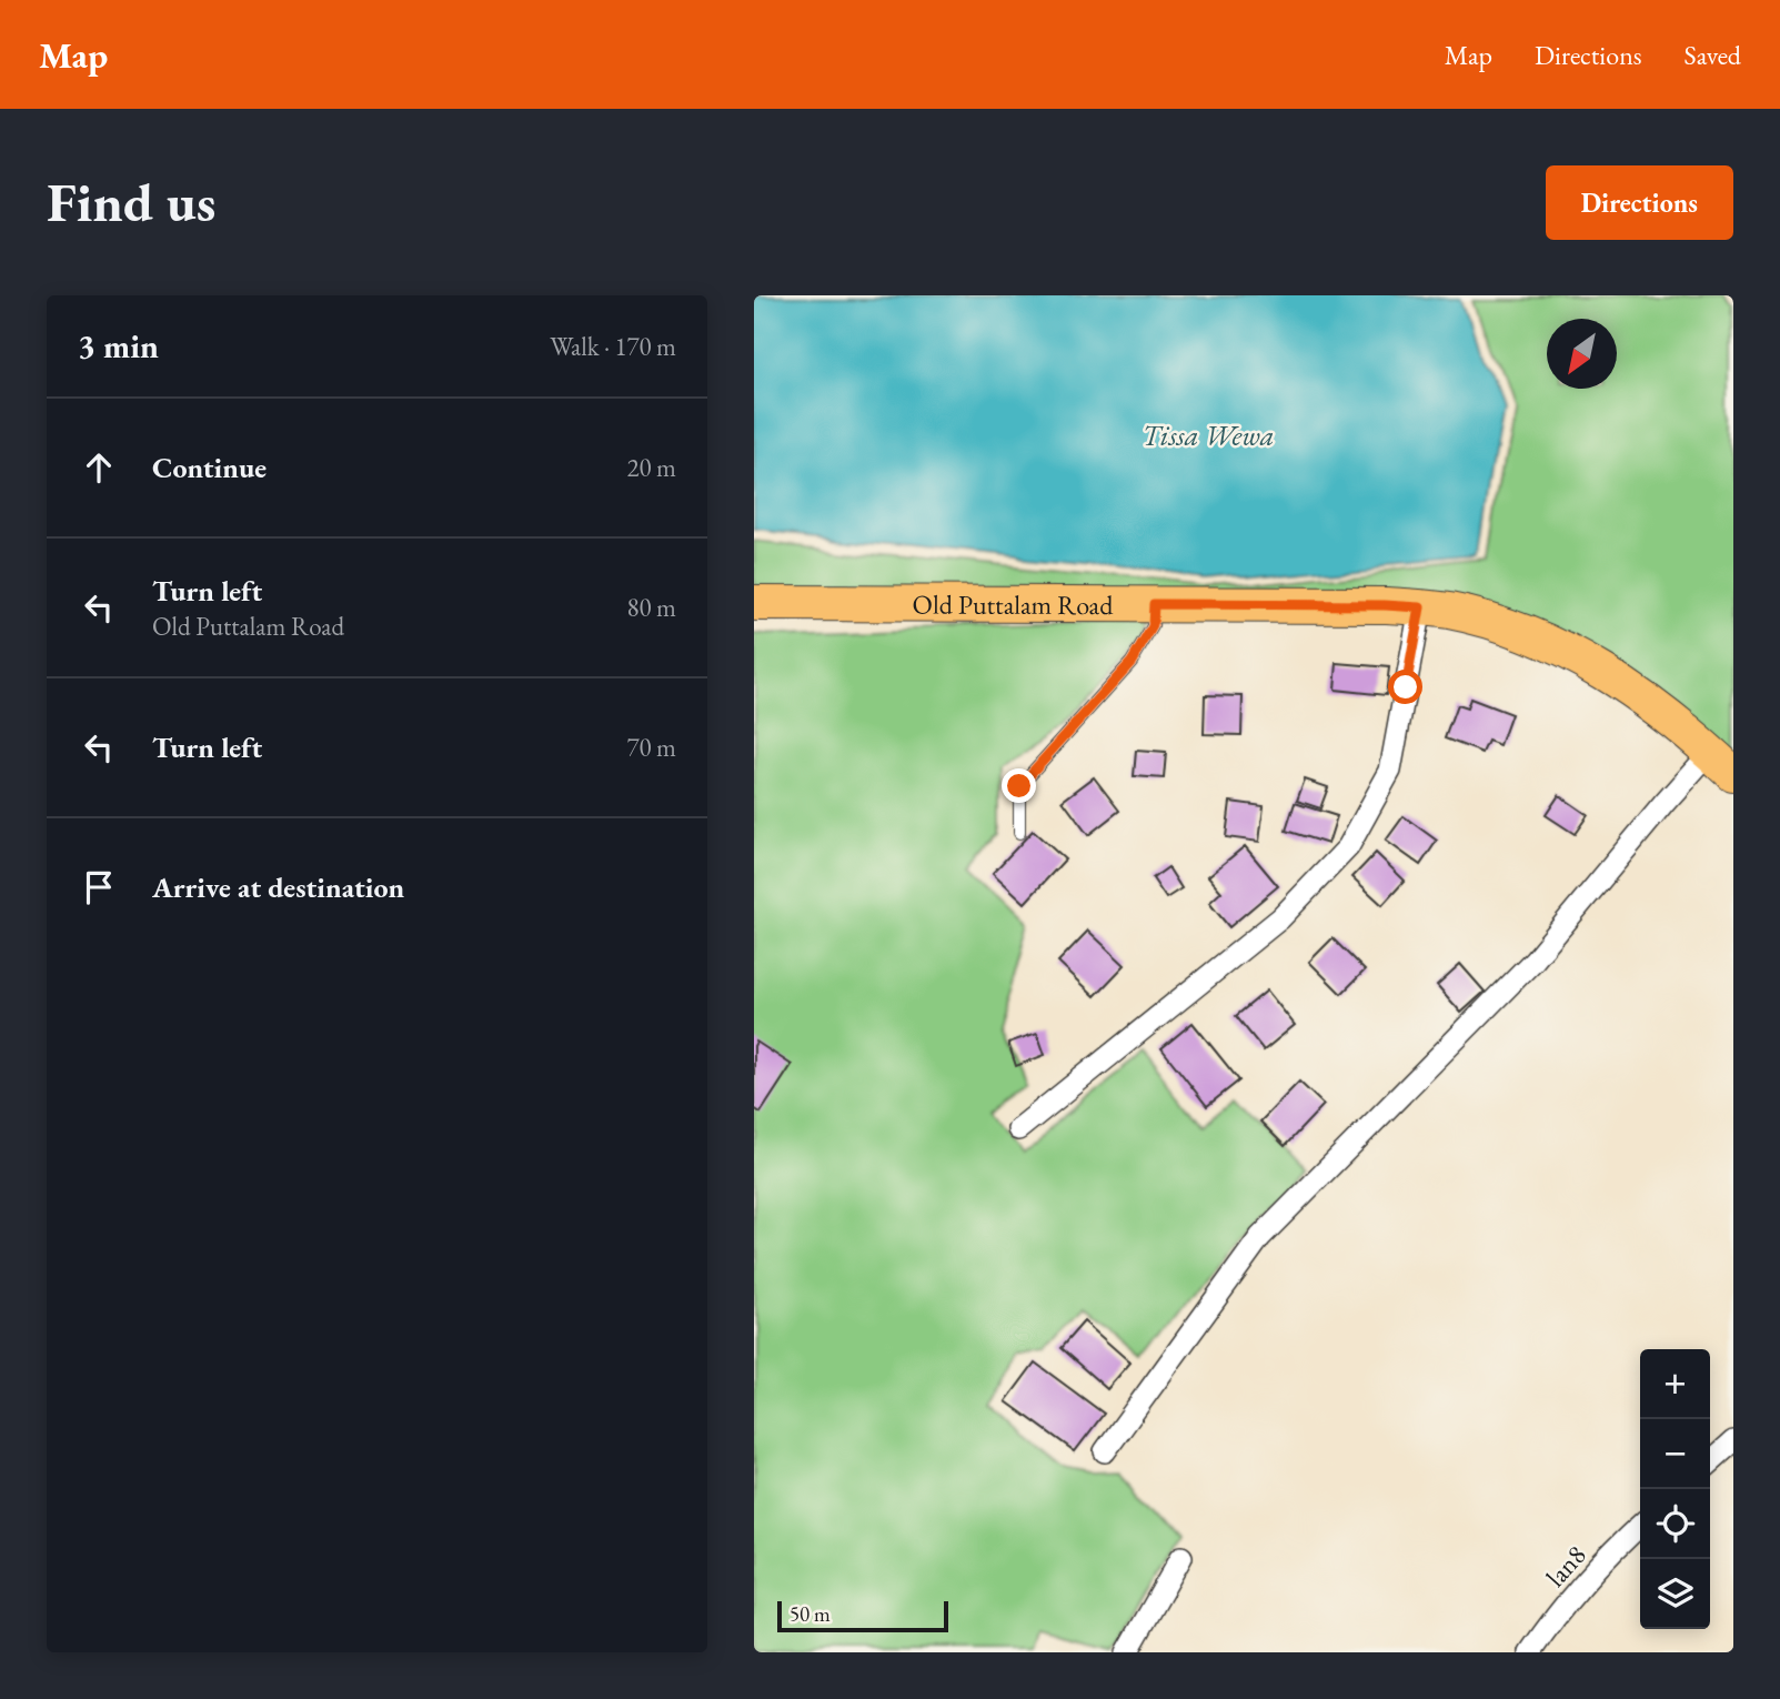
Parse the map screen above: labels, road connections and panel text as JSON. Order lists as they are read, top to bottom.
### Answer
{
  "streets": {
    "main road": ["Old Puttalam Road"],
    "street": ["lan8"]
  },
  "water": ["Tissa Wewa"],
  "scale_bar": "50 m",
  "north": "bottom left",
  "page": {
    "header": "Map",
    "nav": ["Map", "Directions", "Saved"],
    "buttons": "Directions",
    "title": "Find us",
    "heading": ["3 min", "Walk · 170 m"],
    "list": [
      ["Continue", "20 m"],
      ["Turn left", "Old Puttalam Road", "80 m"],
      ["Turn left", "70 m"],
      "Arrive at destination"
    ],
    "map_buttons": ["+", "−"],
    "scale": "50 m"
  }
}
